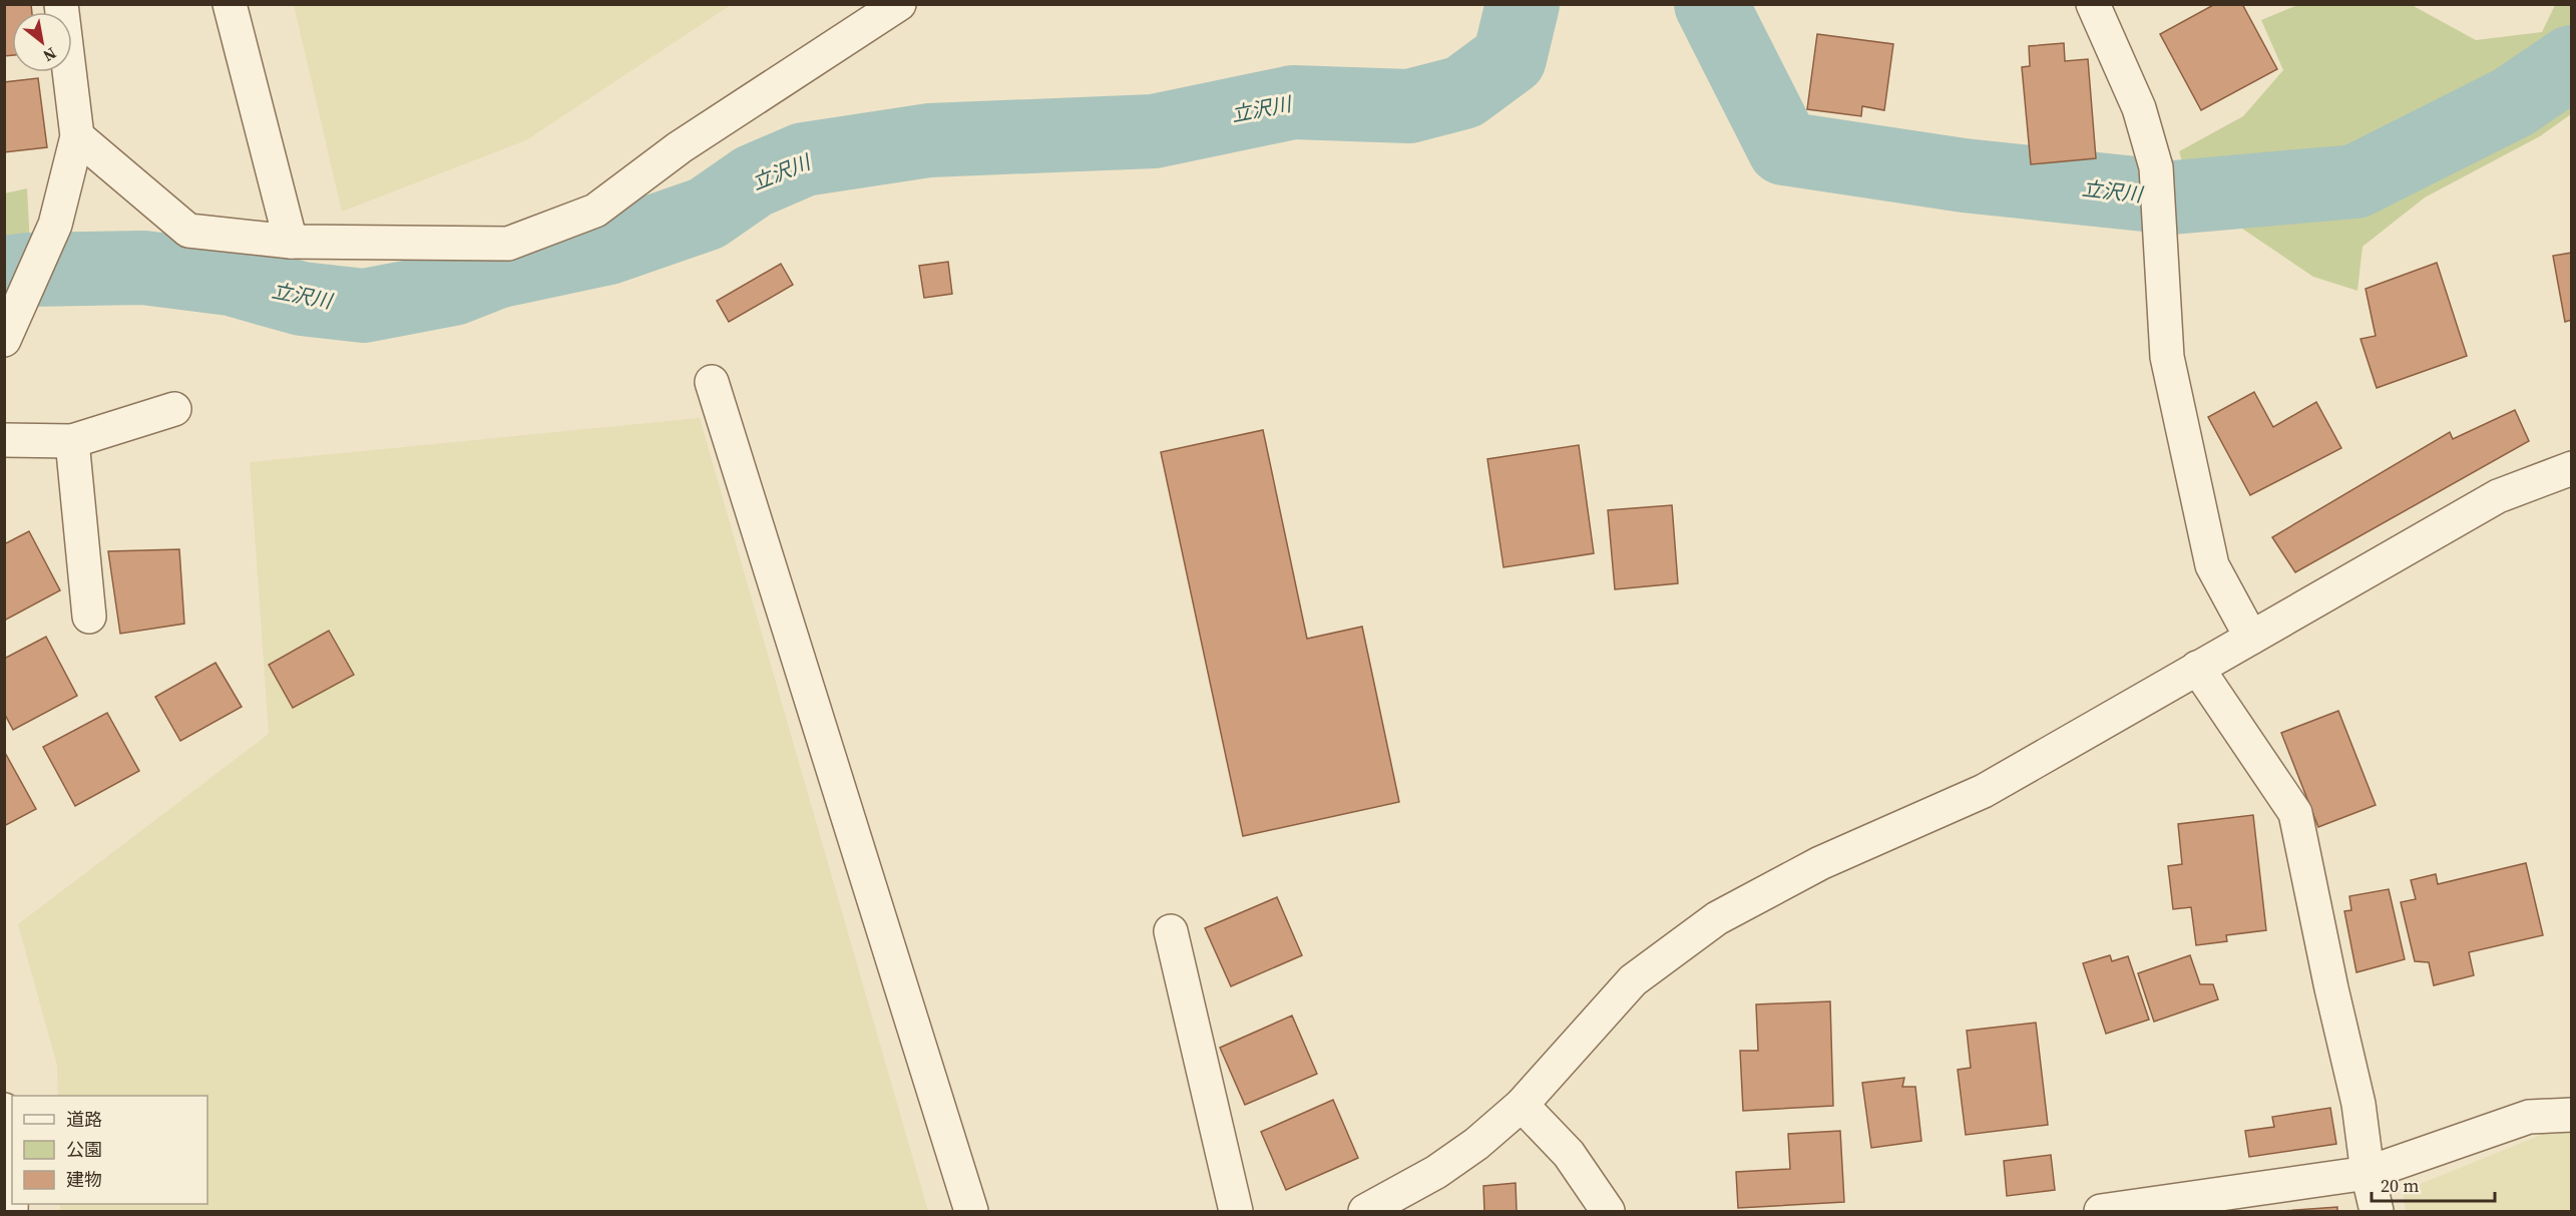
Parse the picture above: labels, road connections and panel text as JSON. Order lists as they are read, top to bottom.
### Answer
{
  "water": ["立沢川"],
  "legend": ["道路", "公園", "建物"],
  "scale_bar": "20 m",
  "north": "bottom right"
}
